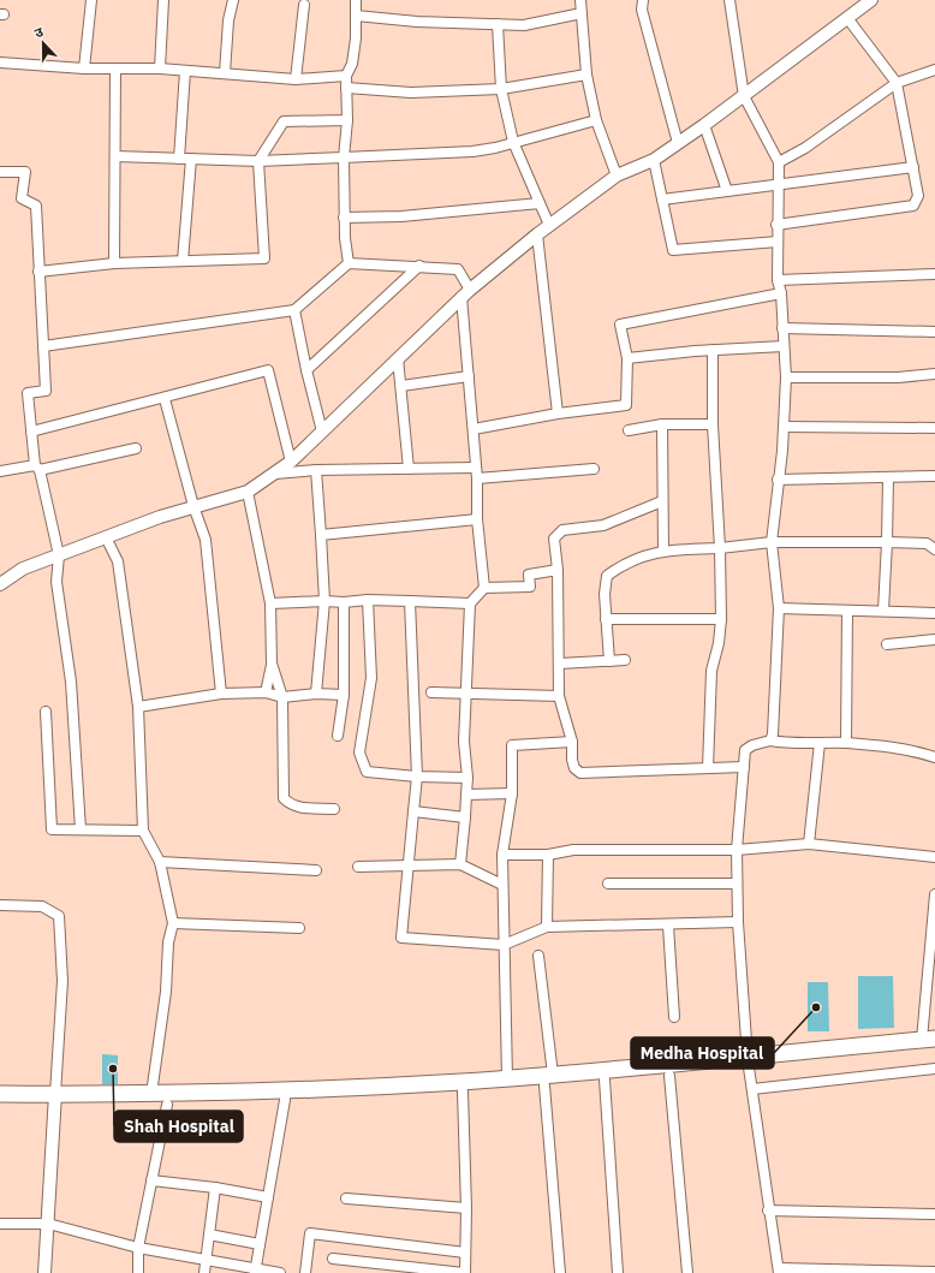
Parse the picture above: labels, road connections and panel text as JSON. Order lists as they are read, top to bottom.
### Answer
{
  "places": ["Medha Hospital", "Shah Hospital"],
  "north": "top"
}
